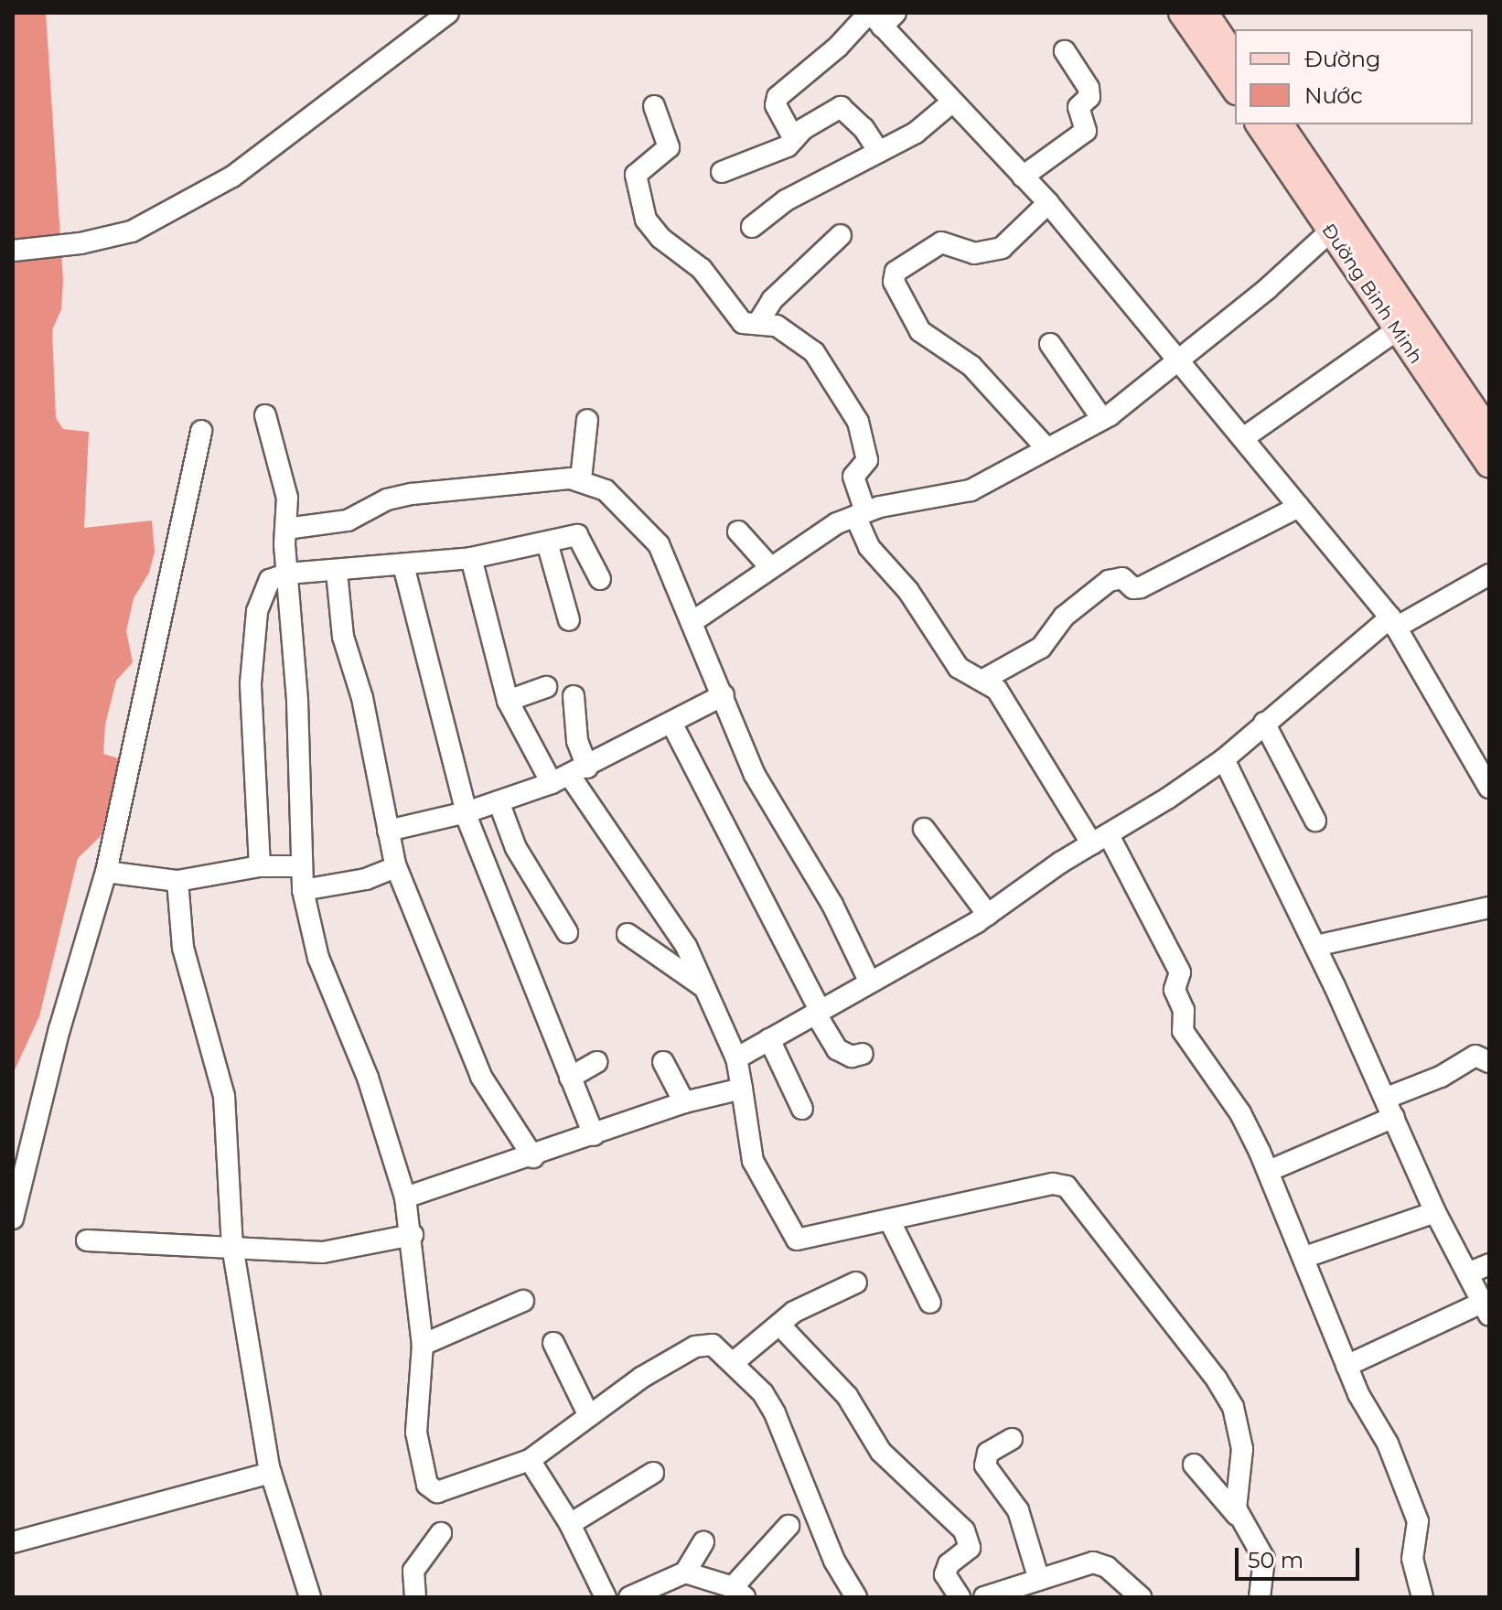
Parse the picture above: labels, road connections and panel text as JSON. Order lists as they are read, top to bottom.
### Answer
{
  "streets": {
    "main road": ["Đường Binh Minh"]
  },
  "legend": ["Đường", "Nước"],
  "scale_bar": "50 m"
}
